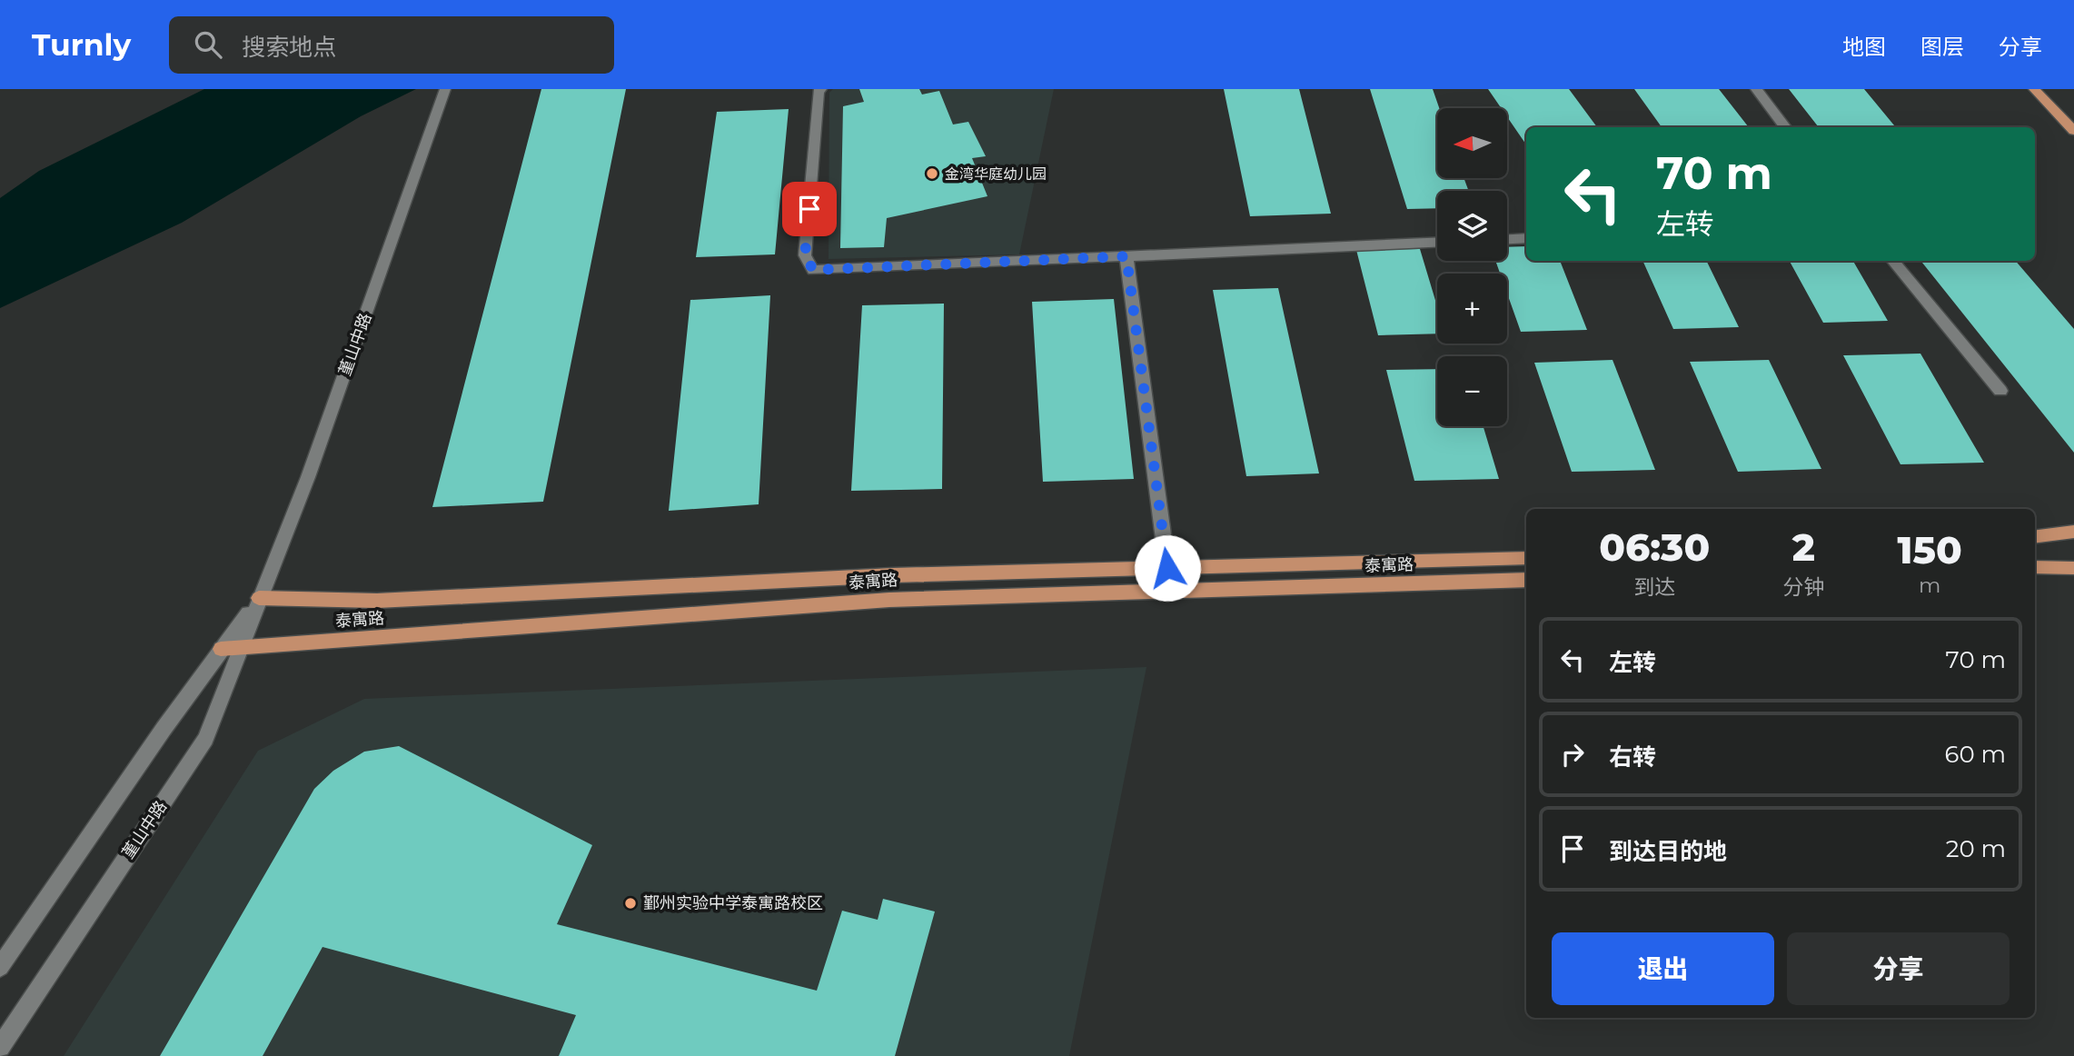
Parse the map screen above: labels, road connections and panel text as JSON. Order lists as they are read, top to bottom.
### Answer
{
  "streets": {
    "main road": ["泰寓路"],
    "street": ["堇山中路"]
  },
  "crossings": [
    ["堇山中路", "泰寓路"]
  ],
  "places": ["金湾华庭幼儿园", "鄞州实验中学泰寓路校区"],
  "north": "left",
  "page": {
    "header": "Turnly",
    "search": "搜索地点",
    "nav": ["地图", "图层", "分享"],
    "map_buttons": ["+", "−"],
    "turn": ["70 m", "左转"],
    "eta": [
      "06:30",
      "到达",
      "2",
      "分钟",
      "150",
      "m"
    ],
    "list": [
      {
        "name": "左转",
        "value": "70 m"
      },
      {
        "name": "右转",
        "value": "60 m"
      },
      {
        "name": "到达目的地",
        "value": "20 m"
      }
    ],
    "buttons": ["退出", "分享"]
  }
}
